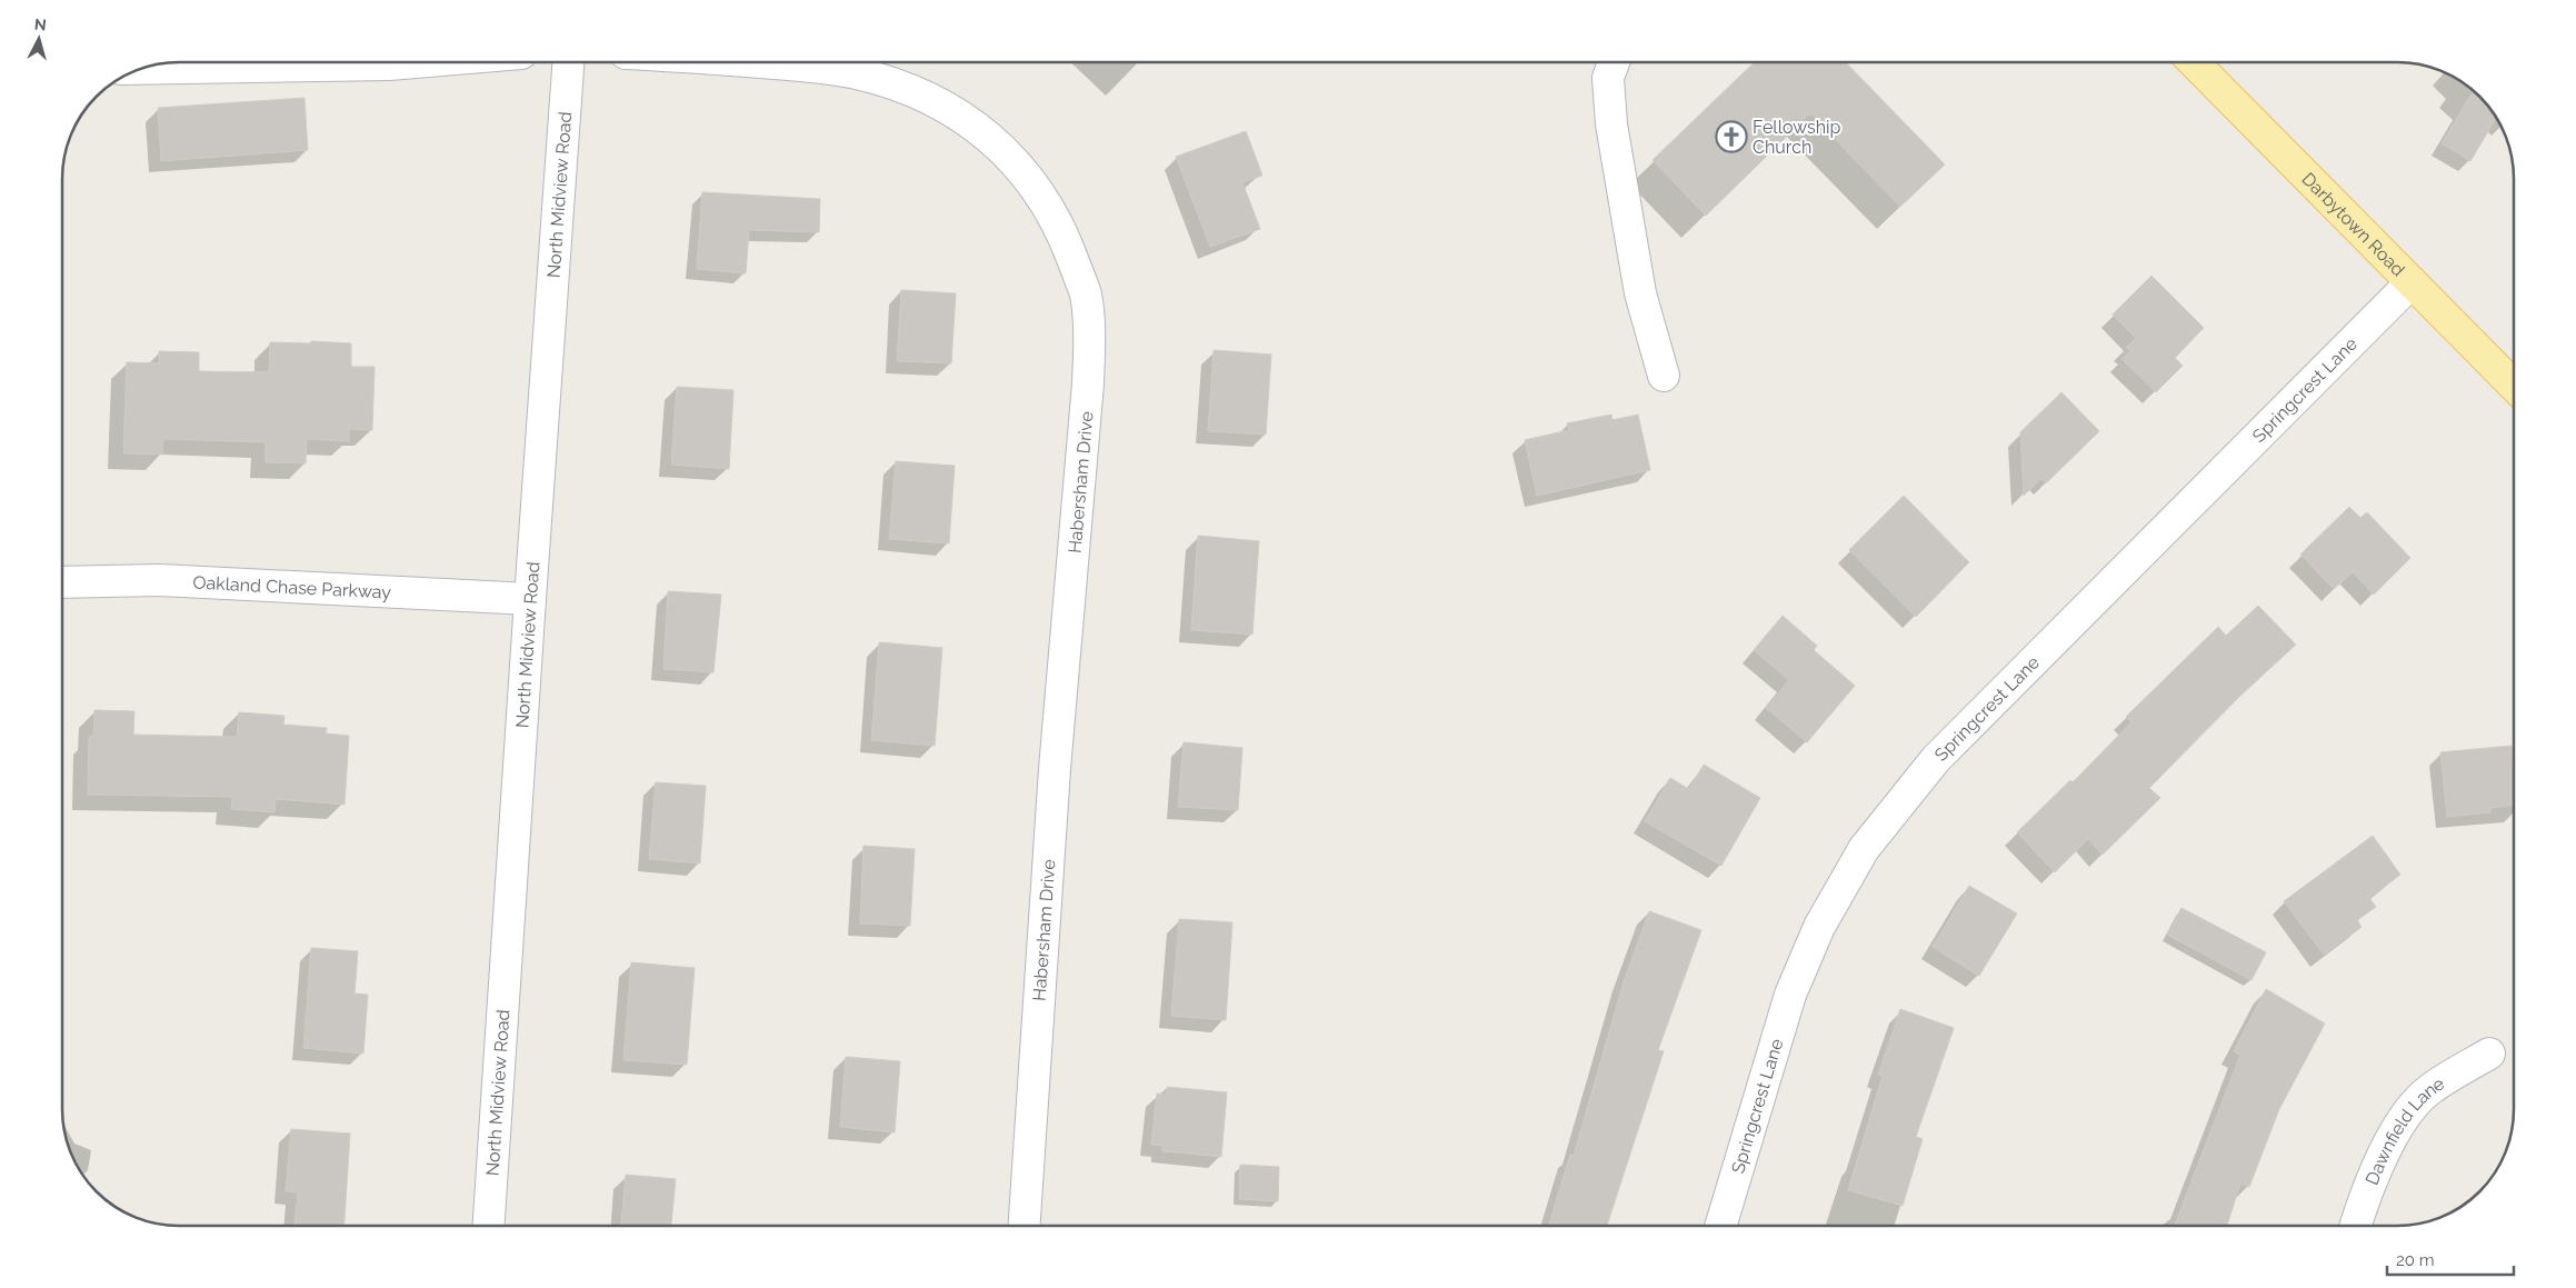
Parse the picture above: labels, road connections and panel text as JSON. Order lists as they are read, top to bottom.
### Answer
{
  "streets": {
    "main road": ["Darbytown Road"],
    "street": [
      "North Midview Road",
      "Springcrest Lane",
      "Habersham Drive",
      "Oakland Chase Parkway",
      "Dawnfield Lane"
    ]
  },
  "crossings": [
    ["North Midview Road", "Oakland Chase Parkway"],
    ["Darbytown Road", "Springcrest Lane"]
  ],
  "places": {
    "church": ["Fellowship Church"]
  },
  "scale_bar": "20 m",
  "north": "top"
}
